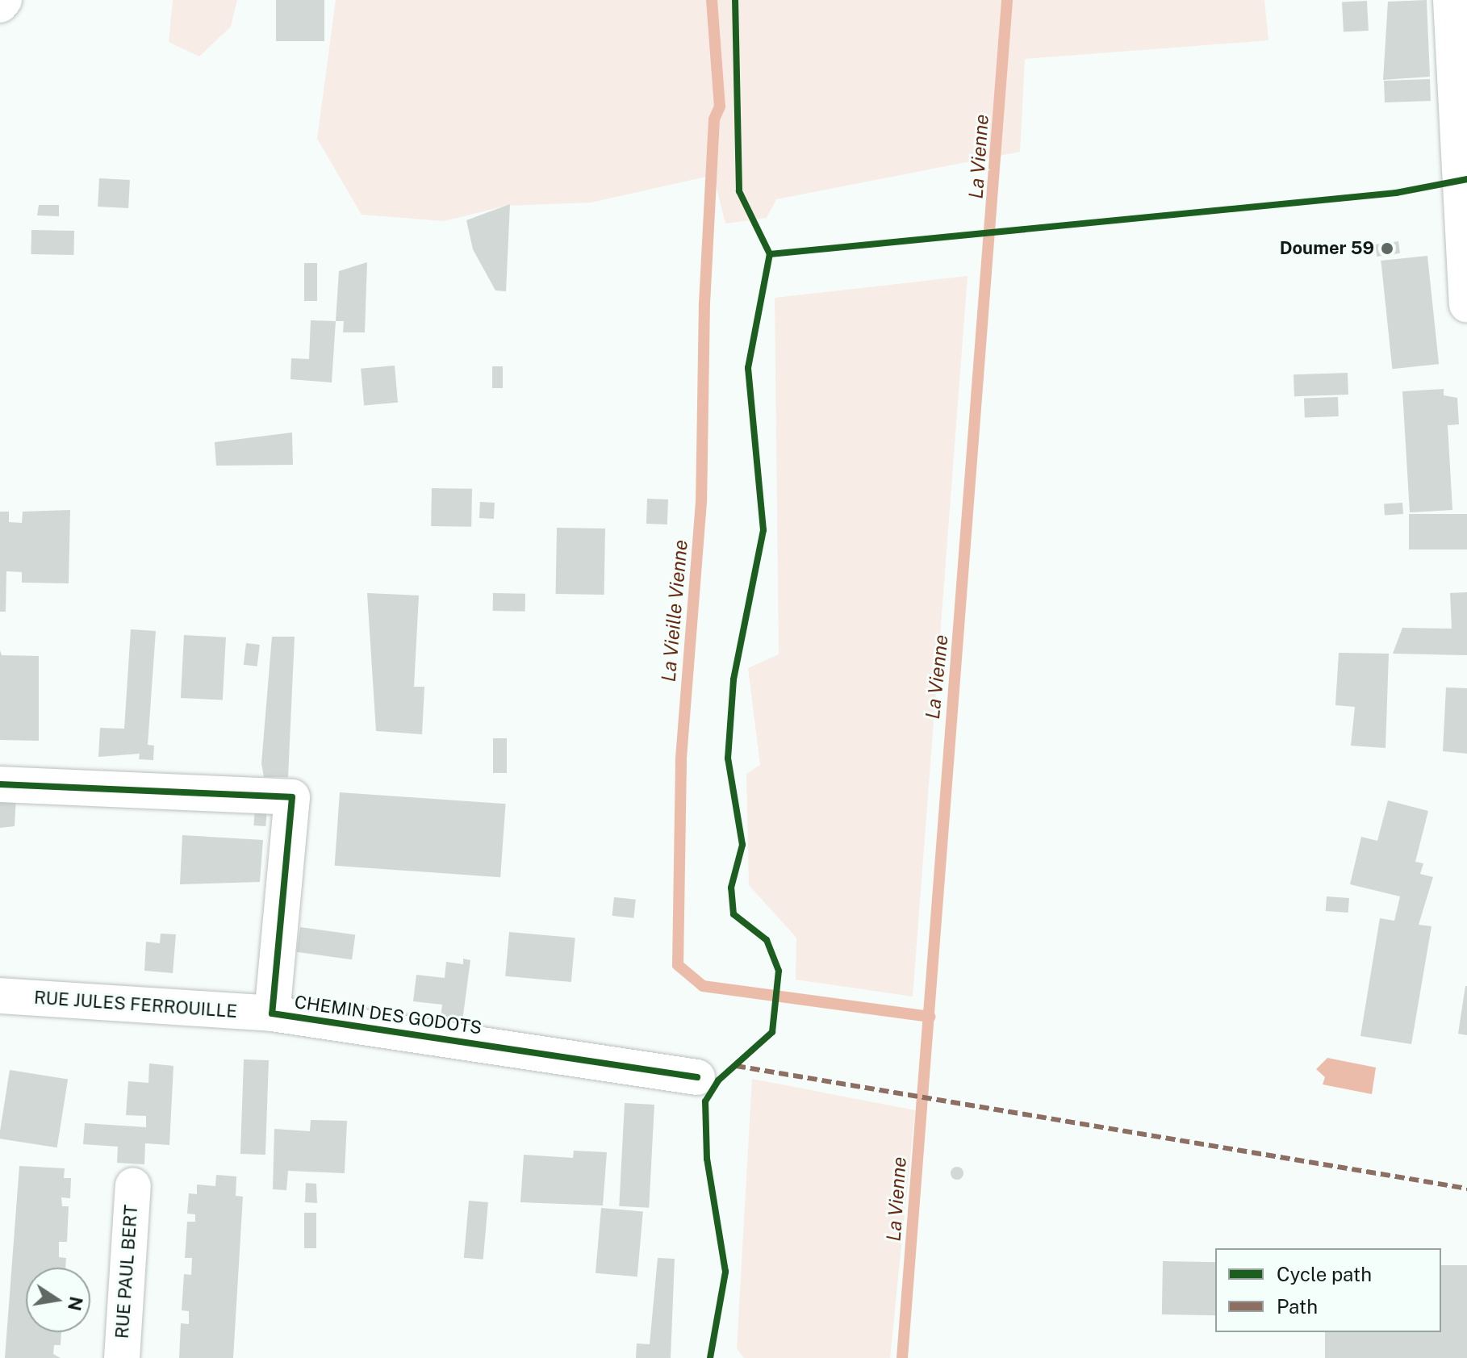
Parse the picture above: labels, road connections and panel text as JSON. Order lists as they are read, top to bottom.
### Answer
{
  "streets": {
    "street": ["RUE JULES FERROUILLE", "CHEMIN DES GODOTS", "RUE PAUL BERT"]
  },
  "crossings": [
    ["RUE JULES FERROUILLE", "CHEMIN DES GODOTS"]
  ],
  "water": ["La Vienne", "La Vieille Vienne"],
  "places": ["Doumer 59"],
  "legend": ["Cycle path", "Path"],
  "north": "right"
}
